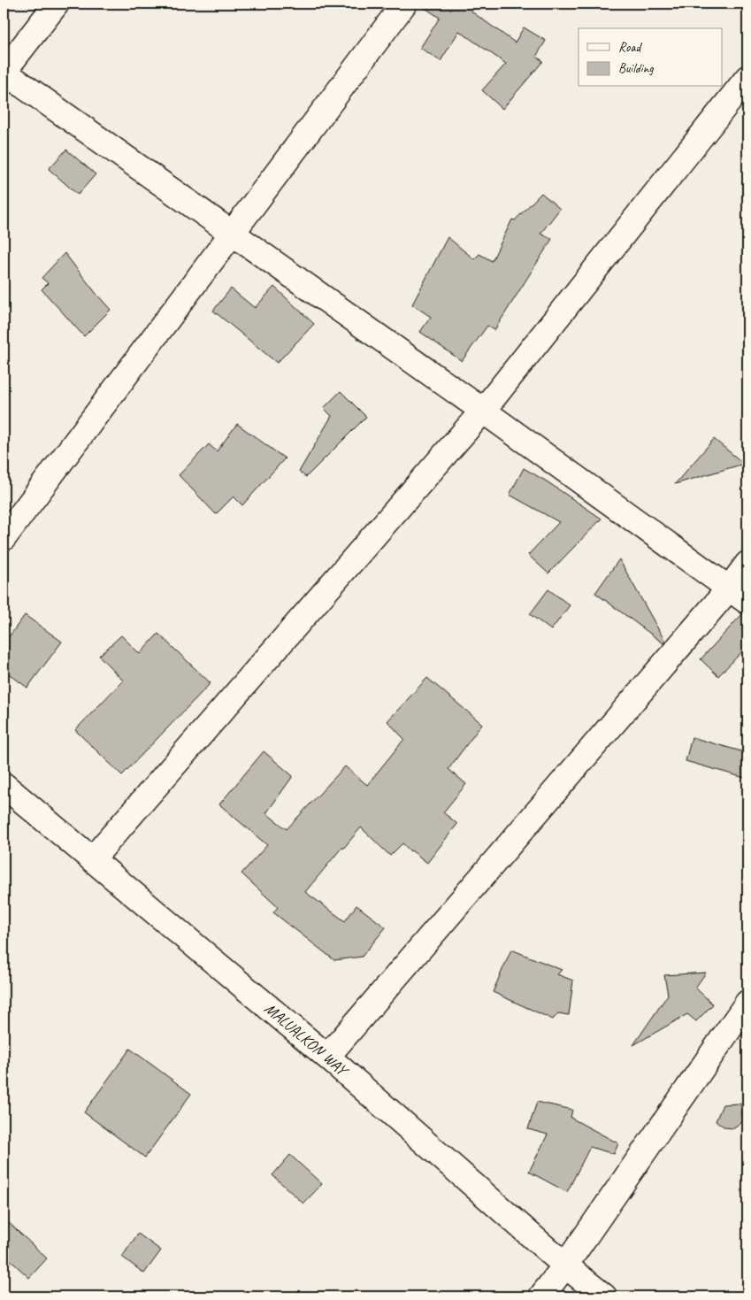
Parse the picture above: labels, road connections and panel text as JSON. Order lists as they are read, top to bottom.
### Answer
{
  "streets": {
    "street": ["MALUALKON WAY"]
  },
  "legend": ["Road", "Building"]
}
